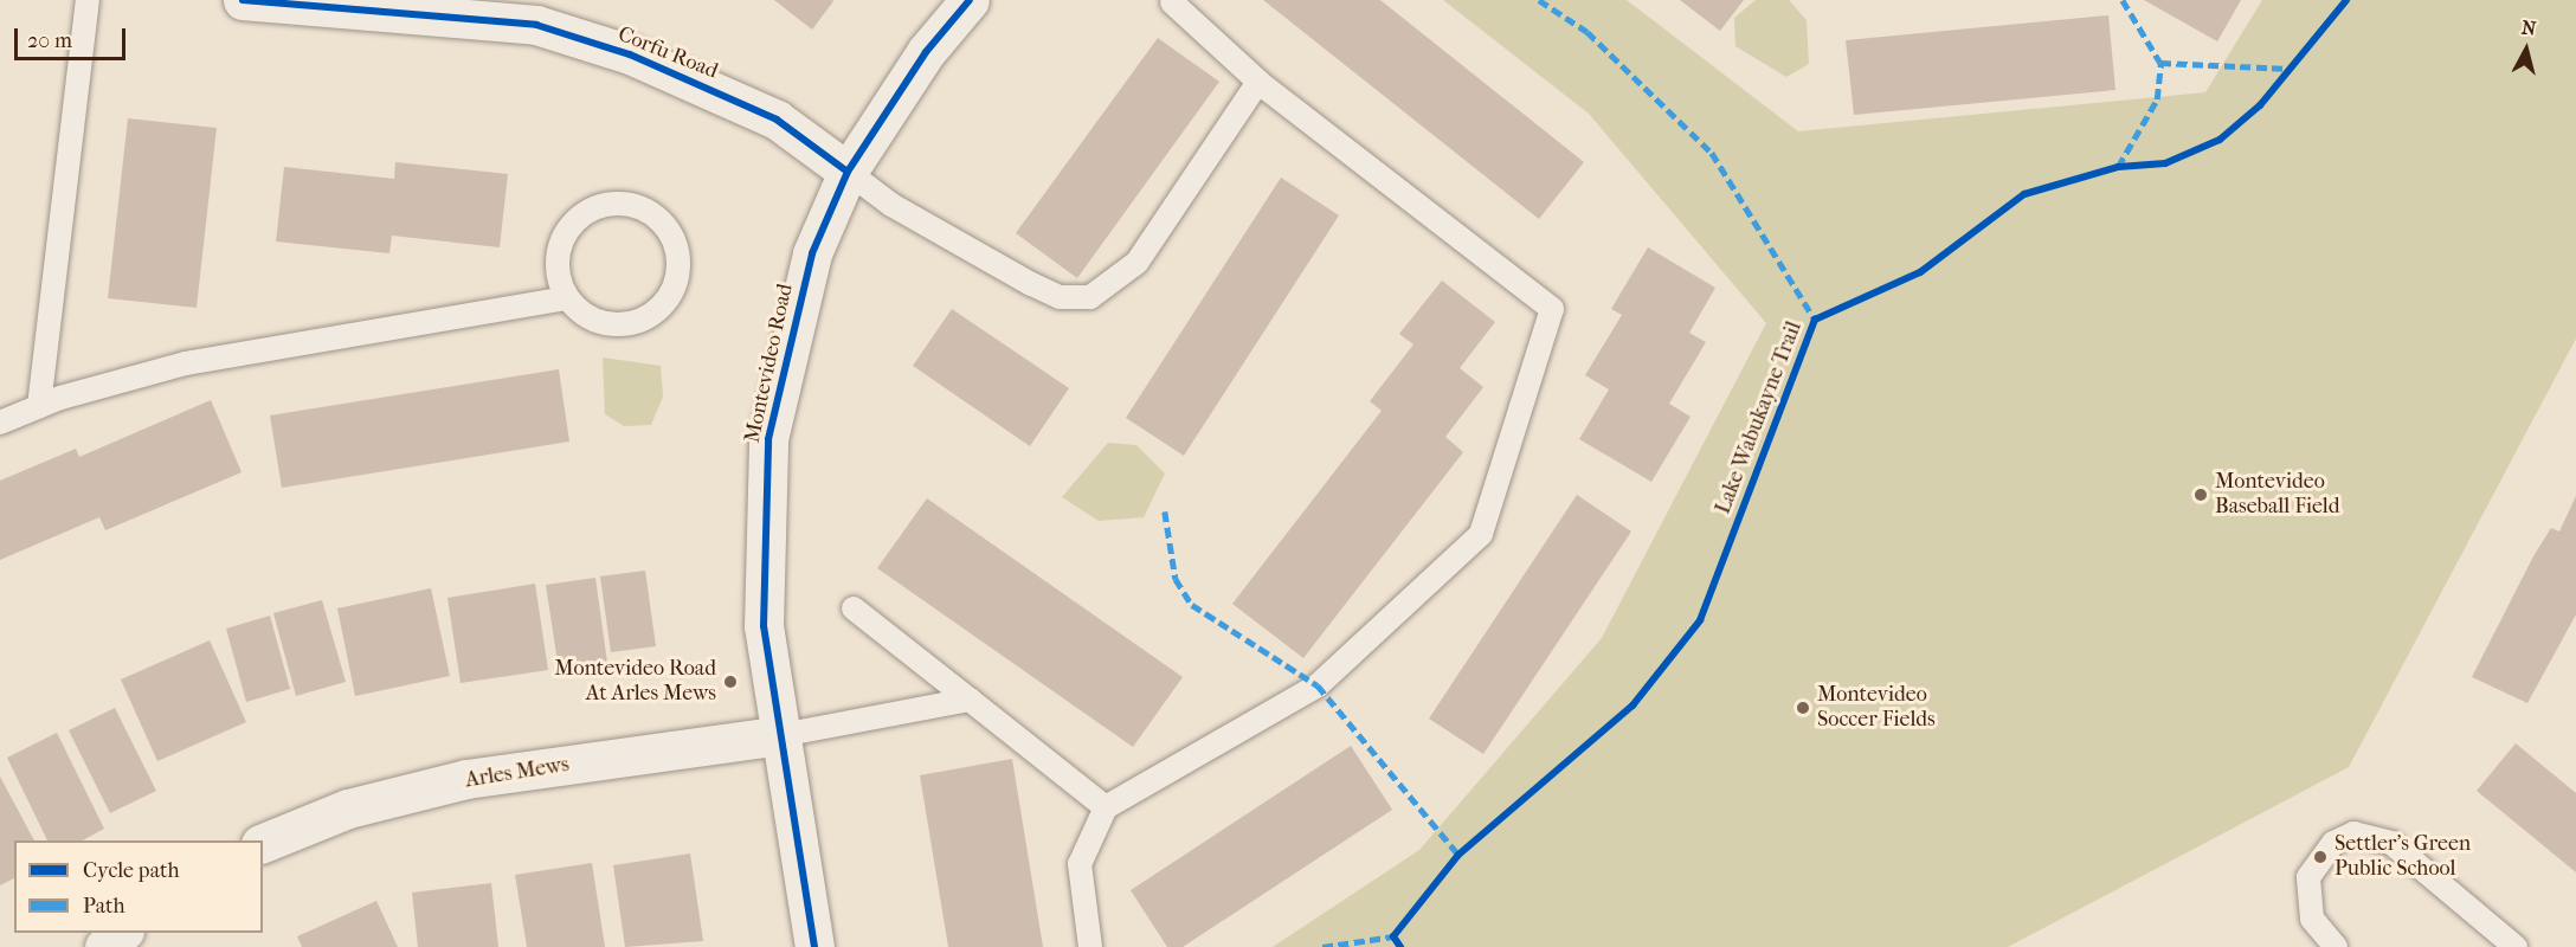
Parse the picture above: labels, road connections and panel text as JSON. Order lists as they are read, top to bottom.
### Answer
{
  "streets": {
    "street": ["Corfu Road", "Montevideo Road", "Arles Mews"],
    "cycle path": ["Lake Wabukayne Trail"]
  },
  "crossings": [
    ["Corfu Road", "Montevideo Road"],
    ["Montevideo Road", "Arles Mews"]
  ],
  "places": [
    "Montevideo Baseball Field",
    "Montevideo Road At Arles Mews",
    "Montevideo Soccer Fields",
    "Settler's Green Public School"
  ],
  "legend": ["Cycle path", "Path"],
  "scale_bar": "20 m",
  "north": "top"
}
